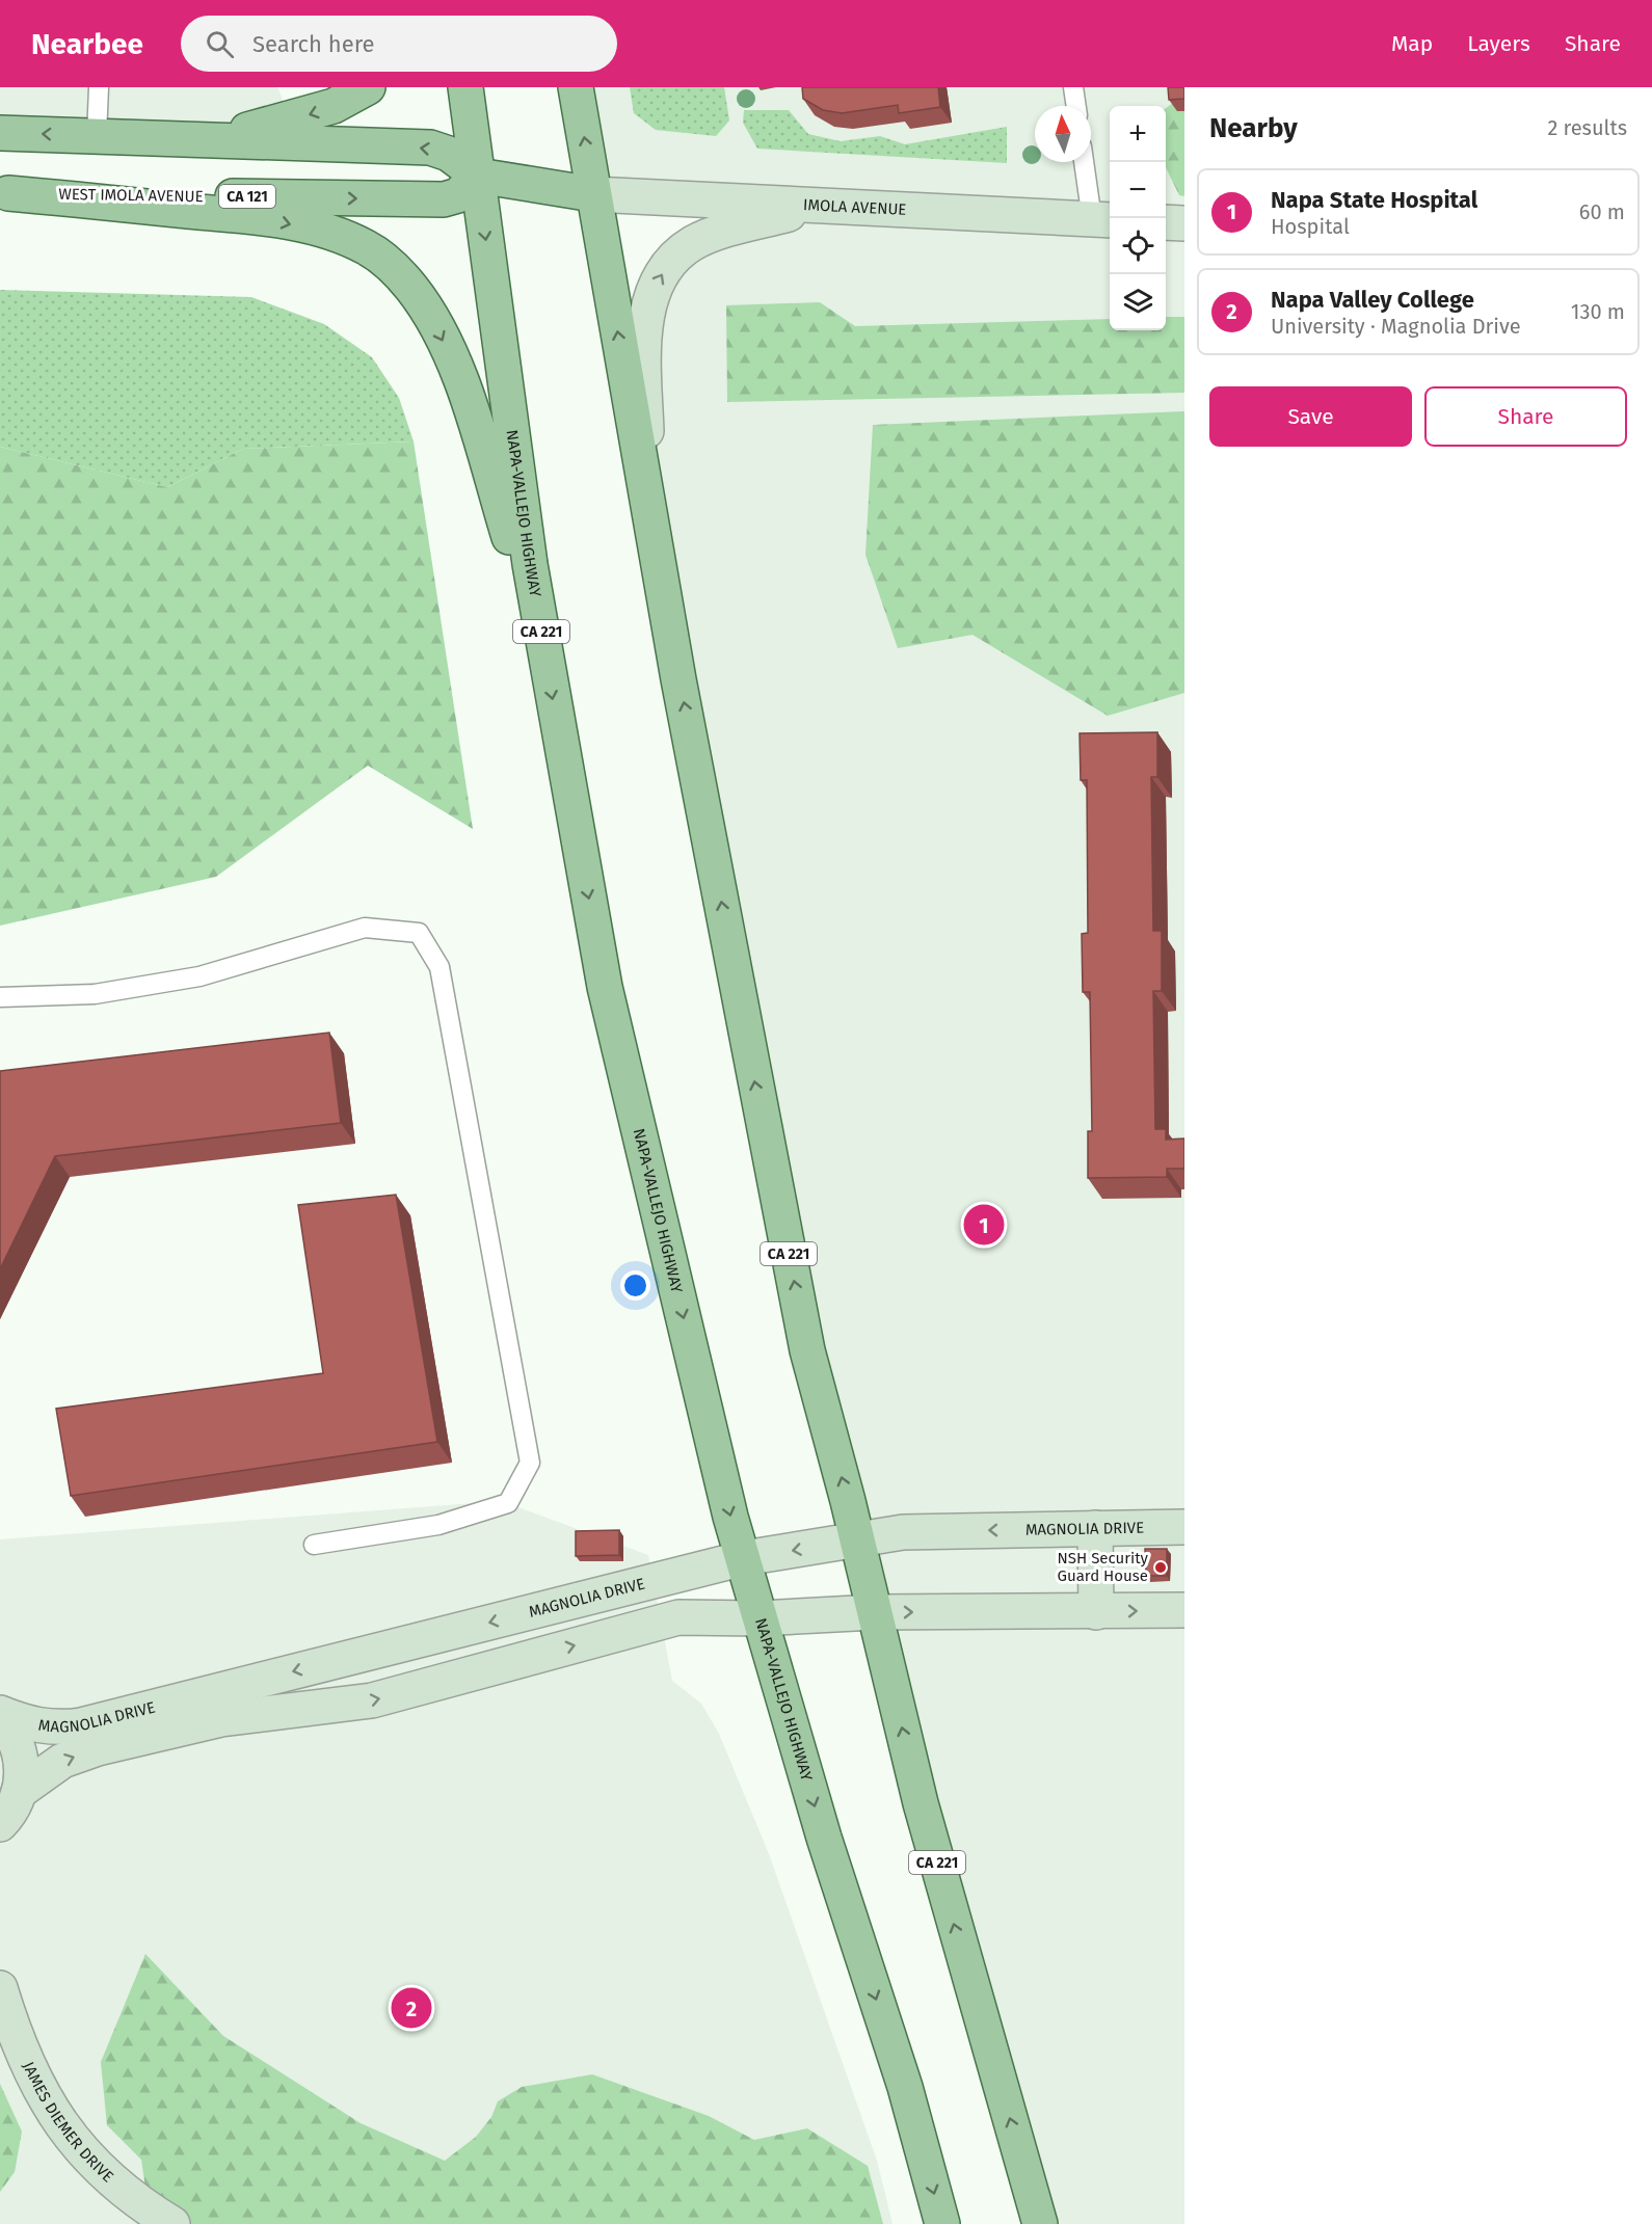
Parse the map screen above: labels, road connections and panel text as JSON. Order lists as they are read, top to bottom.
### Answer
{
  "streets": {
    "main road": [
      "WEST IMOLA AVENUE",
      "CA 121",
      "NAPA-VALLEJO HIGHWAY",
      "CA 221"
    ],
    "street": ["IMOLA AVENUE", "MAGNOLIA DRIVE", "JAMES DIEMER DRIVE"]
  },
  "crossings": [
    ["WEST IMOLA AVENUE", "NAPA-VALLEJO HIGHWAY"],
    ["WEST IMOLA AVENUE", "CA 221"],
    ["IMOLA AVENUE", "CA 221"],
    ["NAPA-VALLEJO HIGHWAY", "CA 221"],
    ["NAPA-VALLEJO HIGHWAY", "MAGNOLIA DRIVE"],
    ["CA 221", "MAGNOLIA DRIVE"]
  ],
  "places": ["NSH Security Guard House"],
  "north": "top",
  "page": {
    "header": "Nearbee",
    "search": "Search here",
    "nav": ["Map", "Layers", "Share"],
    "heading": ["Nearby", "2 results"],
    "map_buttons": ["+", "−"],
    "list": [
      {
        "mark": "1",
        "name": "Napa State Hospital",
        "note": "Hospital",
        "value": "60 m"
      },
      {
        "mark": "2",
        "name": "Napa Valley College",
        "note": "University · Magnolia Drive",
        "value": "130 m"
      }
    ],
    "buttons": ["Save", "Share"],
    "pins": ["1", "2"]
  }
}
